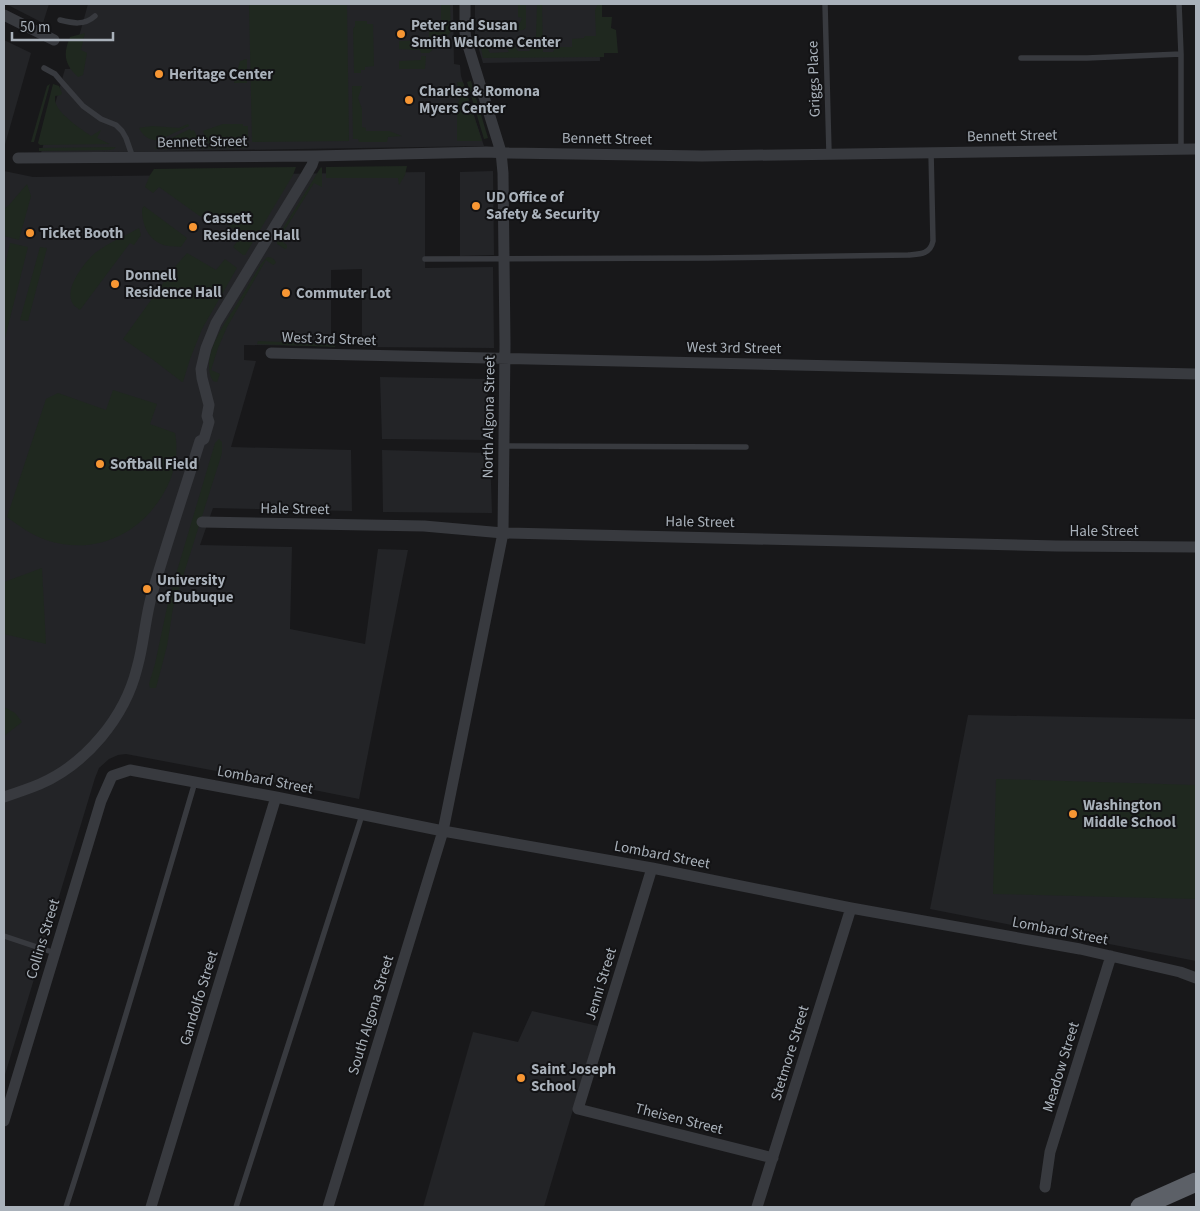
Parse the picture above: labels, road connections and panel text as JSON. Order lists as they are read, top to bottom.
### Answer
{
  "streets": {
    "street": [
      "Bennett Street",
      "West 3rd Street",
      "North Algona Street",
      "Hale Street",
      "Lombard Street",
      "Collins Street",
      "Jenni Street",
      "Gandolfo Street",
      "South Algona Street",
      "Stetmore Street",
      "Meadow Street",
      "Theisen Street"
    ],
    "lane": ["Griggs Place"]
  },
  "crossings": [
    ["Griggs Place", "Bennett Street"],
    ["Bennett Street", "North Algona Street"],
    ["West 3rd Street", "North Algona Street"],
    ["North Algona Street", "Hale Street"],
    ["North Algona Street", "Lombard Street"],
    ["North Algona Street", "South Algona Street"],
    ["Lombard Street", "Collins Street"],
    ["Lombard Street", "Jenni Street"],
    ["Lombard Street", "Gandolfo Street"],
    ["Lombard Street", "South Algona Street"],
    ["Lombard Street", "Stetmore Street"],
    ["Lombard Street", "Meadow Street"],
    ["Jenni Street", "Theisen Street"],
    ["Stetmore Street", "Theisen Street"]
  ],
  "places": [
    "Peter and Susan Smith Welcome Center",
    "Heritage Center",
    "Charles & Romona Myers Center",
    "UD Office of Safety & Security",
    "Cassett Residence Hall",
    "Ticket Booth",
    "Donnell Residence Hall",
    "Commuter Lot",
    "Softball Field",
    "University of Dubuque",
    "Washington Middle School",
    "Saint Joseph School"
  ],
  "scale_bar": "50 m"
}
